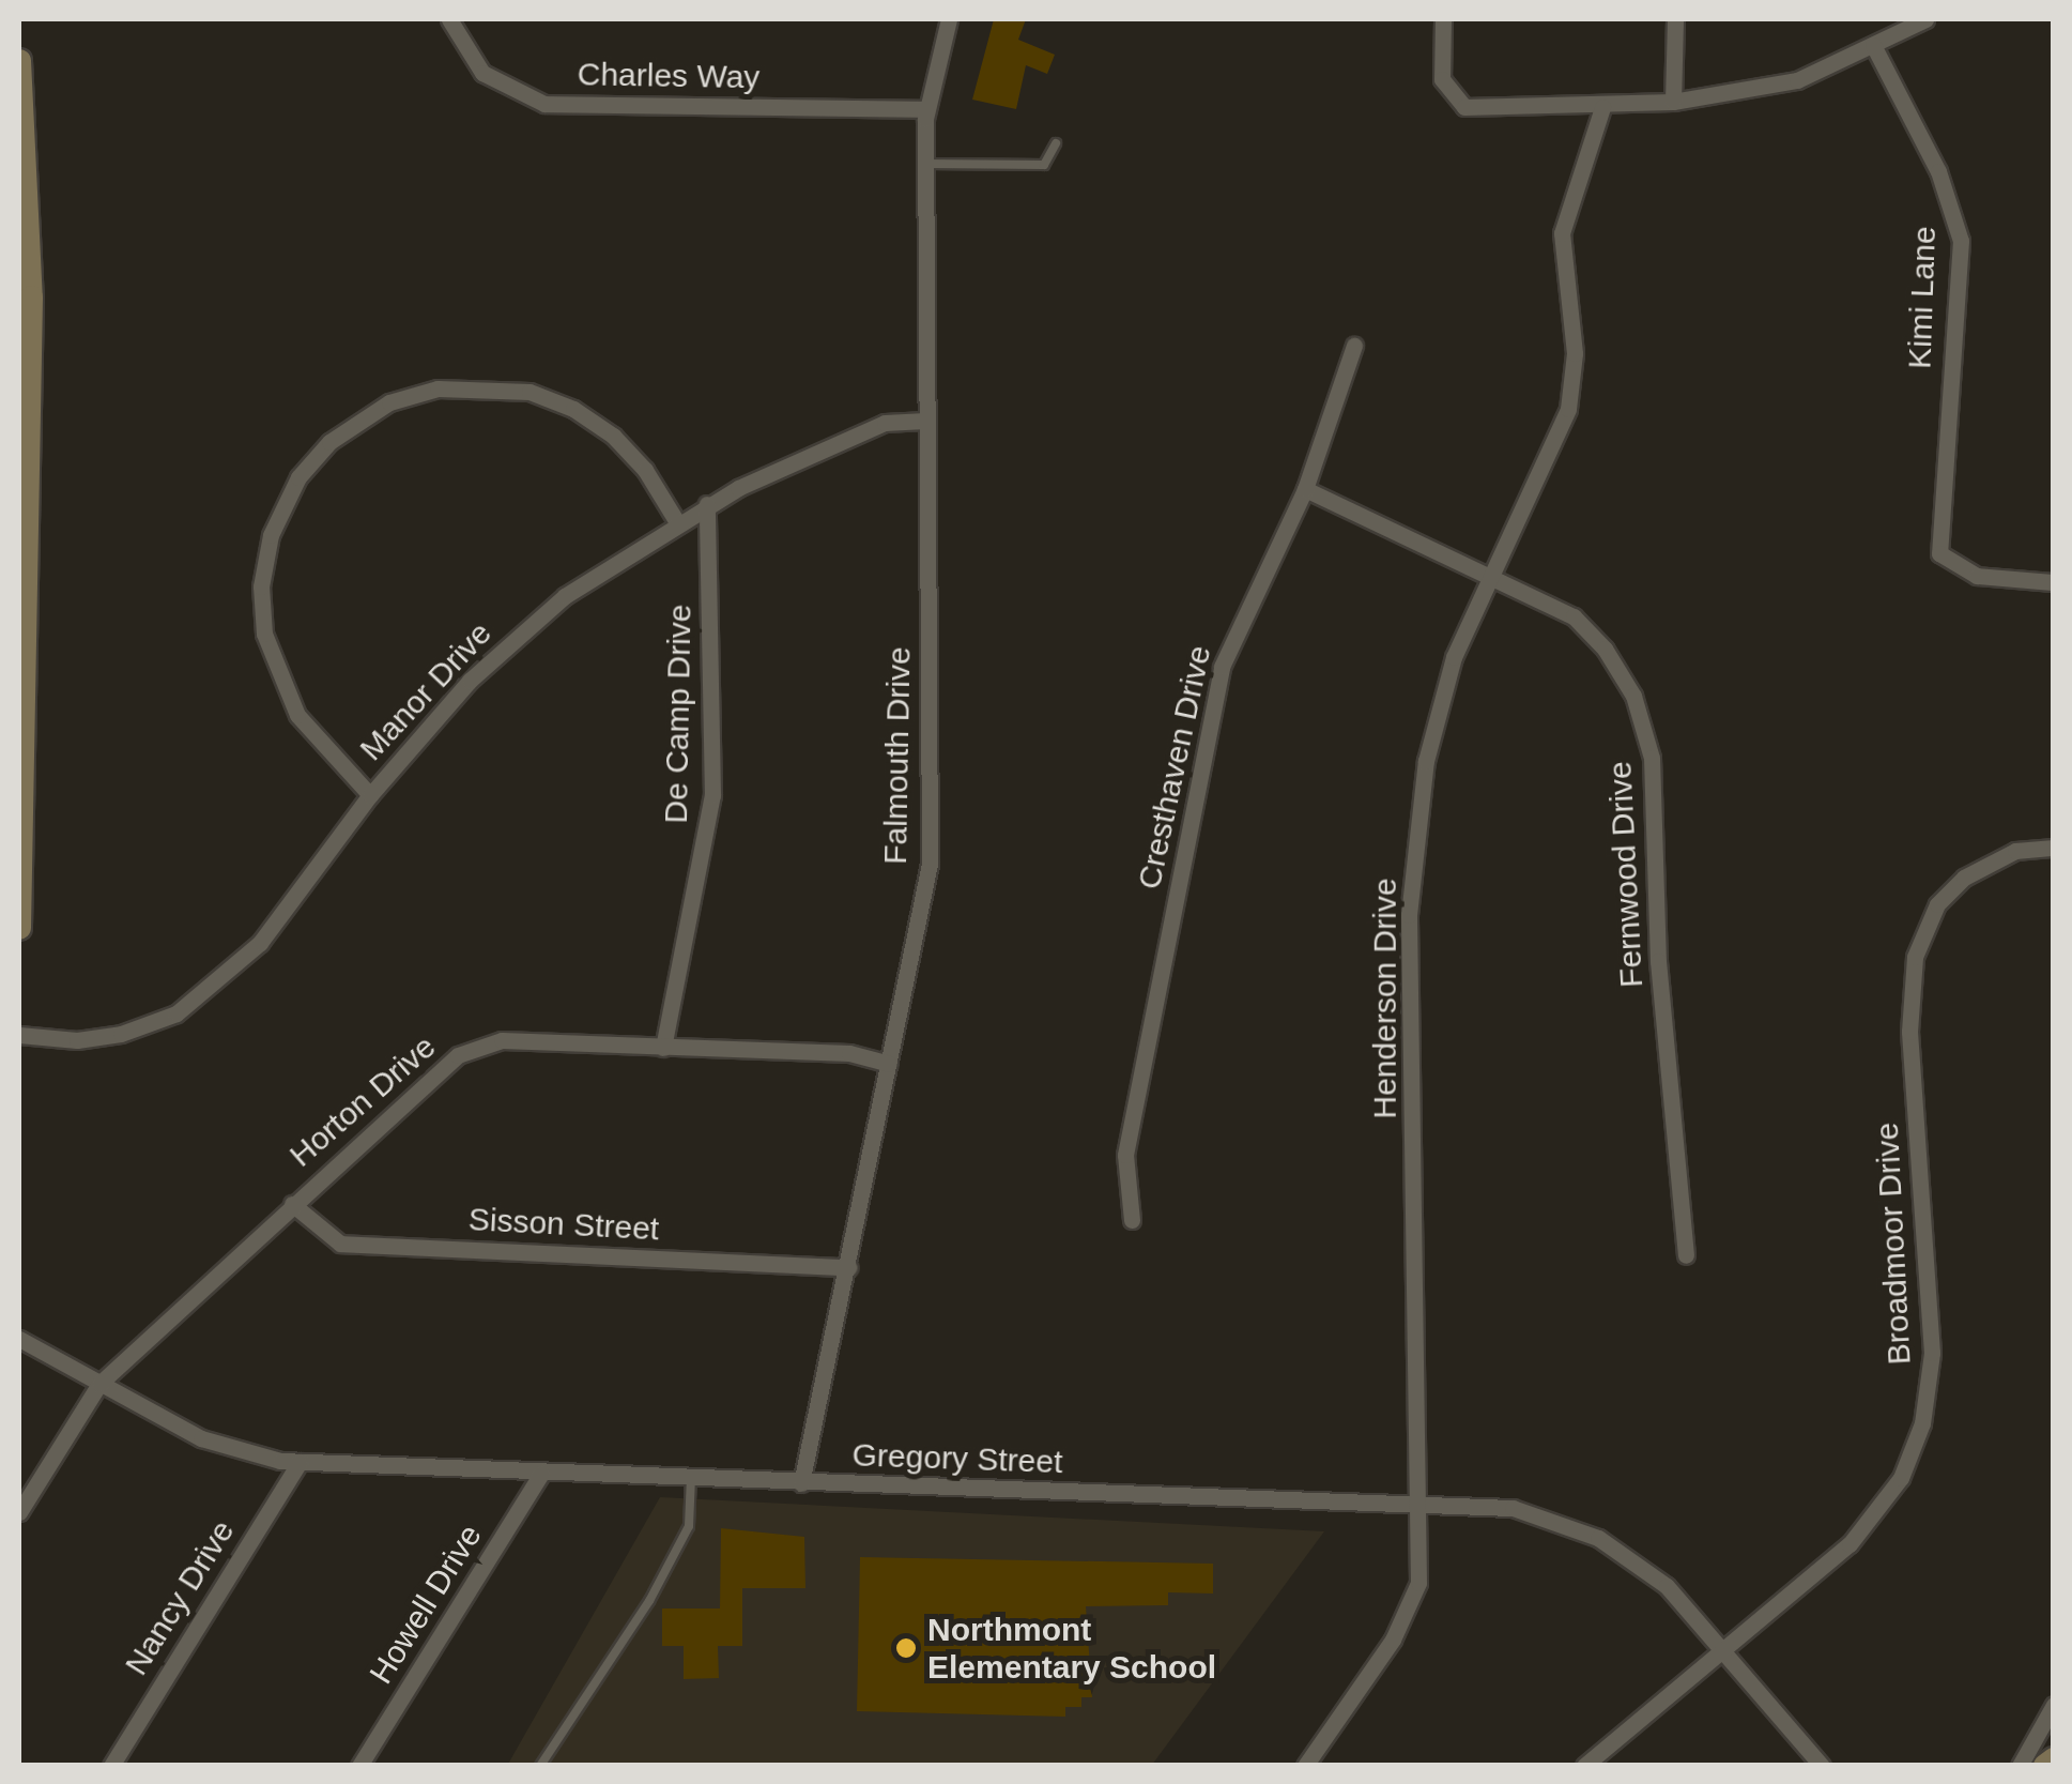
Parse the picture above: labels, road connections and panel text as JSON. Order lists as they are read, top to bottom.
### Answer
{
  "streets": {
    "street": [
      "Charles Way",
      "Kimi Lane",
      "Manor Drive",
      "De Camp Drive",
      "Falmouth Drive",
      "Cresthaven Drive",
      "Fernwood Drive",
      "Henderson Drive",
      "Horton Drive",
      "Sisson Street",
      "Broadmoor Drive",
      "Gregory Street",
      "Nancy Drive",
      "Howell Drive"
    ]
  },
  "crossings": [
    ["Charles Way", "Falmouth Drive"],
    ["Manor Drive", "De Camp Drive"],
    ["Manor Drive", "Falmouth Drive"],
    ["De Camp Drive", "Horton Drive"],
    ["Falmouth Drive", "Horton Drive"],
    ["Falmouth Drive", "Sisson Street"],
    ["Falmouth Drive", "Gregory Street"],
    ["Cresthaven Drive", "Fernwood Drive"],
    ["Fernwood Drive", "Henderson Drive"],
    ["Henderson Drive", "Gregory Street"],
    ["Horton Drive", "Sisson Street"],
    ["Horton Drive", "Gregory Street"],
    ["Broadmoor Drive", "Gregory Street"],
    ["Gregory Street", "Nancy Drive"],
    ["Gregory Street", "Howell Drive"]
  ],
  "places": ["Northmont Elementary School"]
}
